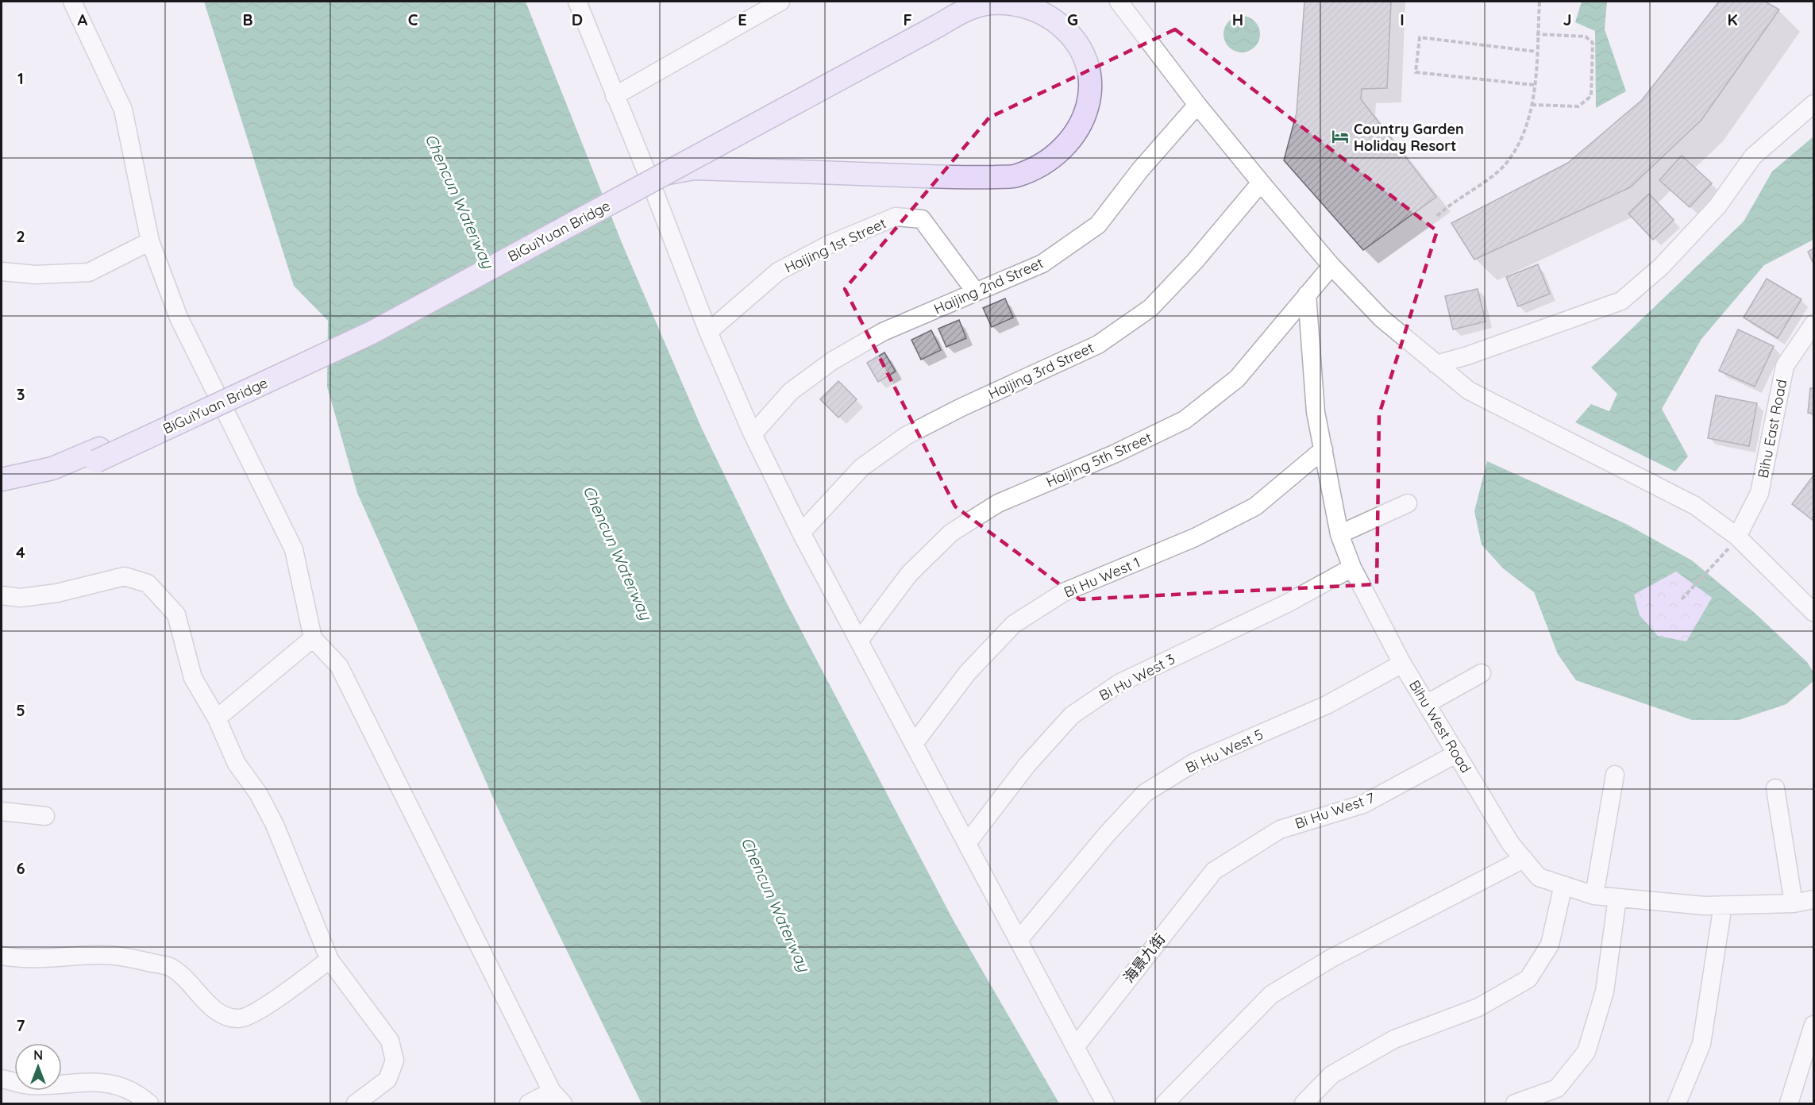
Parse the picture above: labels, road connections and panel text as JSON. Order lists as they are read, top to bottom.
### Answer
{
  "streets": {
    "main road": ["BiGuiYuan Bridge"],
    "street": [
      "Haijing 1st Street",
      "Haijing 2nd Street",
      "Haijing 3rd Street",
      "Bihu East Road",
      "Haijing 5th Street",
      "Bi Hu West 1",
      "Bi Hu West 3",
      "Bihu West Road",
      "Bi Hu West 5",
      "Bi Hu West 7",
      "海景九街"
    ]
  },
  "crossings": [
    ["Haijing 1st Street", "Haijing 2nd Street"],
    ["Haijing 5th Street", "Bihu West Road"],
    ["Bi Hu West 1", "Bihu West Road"],
    ["Bi Hu West 3", "Bihu West Road"],
    ["Bihu West Road", "Bi Hu West 5"],
    ["Bihu West Road", "Bi Hu West 7"],
    ["Bi Hu West 7", "海景九街"]
  ],
  "water": ["Chencun Waterway"],
  "places": {
    "hotel": ["Country Garden Holiday Resort"]
  },
  "north": "top",
  "grid": {
    "columns": [
      "A",
      "B",
      "C",
      "D",
      "E",
      "F",
      "G",
      "H",
      "I",
      "J",
      "K"
    ],
    "rows": [
      "1",
      "2",
      "3",
      "4",
      "5",
      "6",
      "7"
    ]
  }
}
